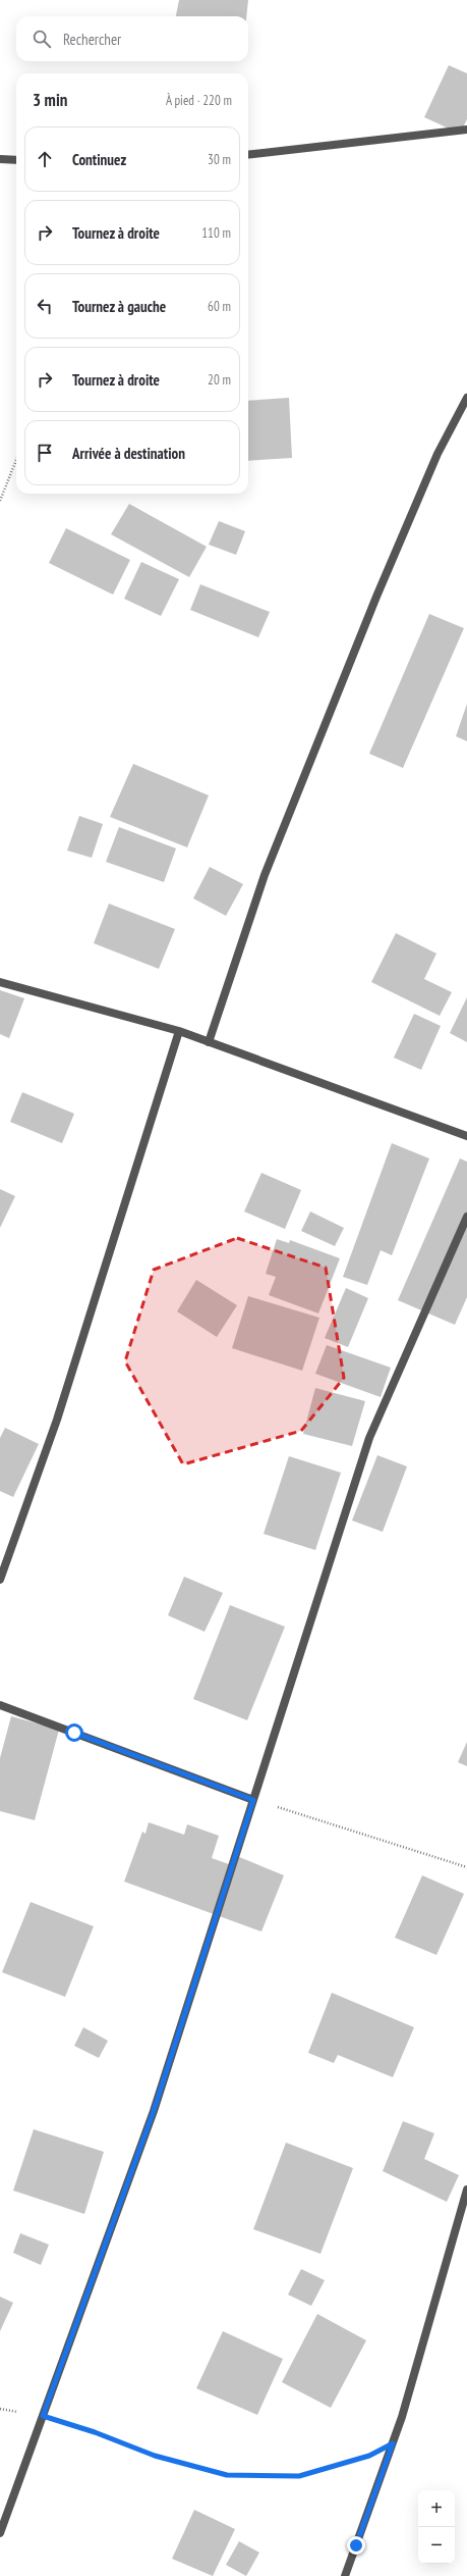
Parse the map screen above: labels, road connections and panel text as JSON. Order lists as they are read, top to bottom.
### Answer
{
  "page": {
    "search": "Rechercher",
    "heading": ["3 min", "À pied · 220 m"],
    "list": [
      ["Continuez", "30 m"],
      ["Tournez à droite", "110 m"],
      ["Tournez à gauche", "60 m"],
      ["Tournez à droite", "20 m"],
      "Arrivée à destination"
    ],
    "map_buttons": ["+", "−"]
  }
}
